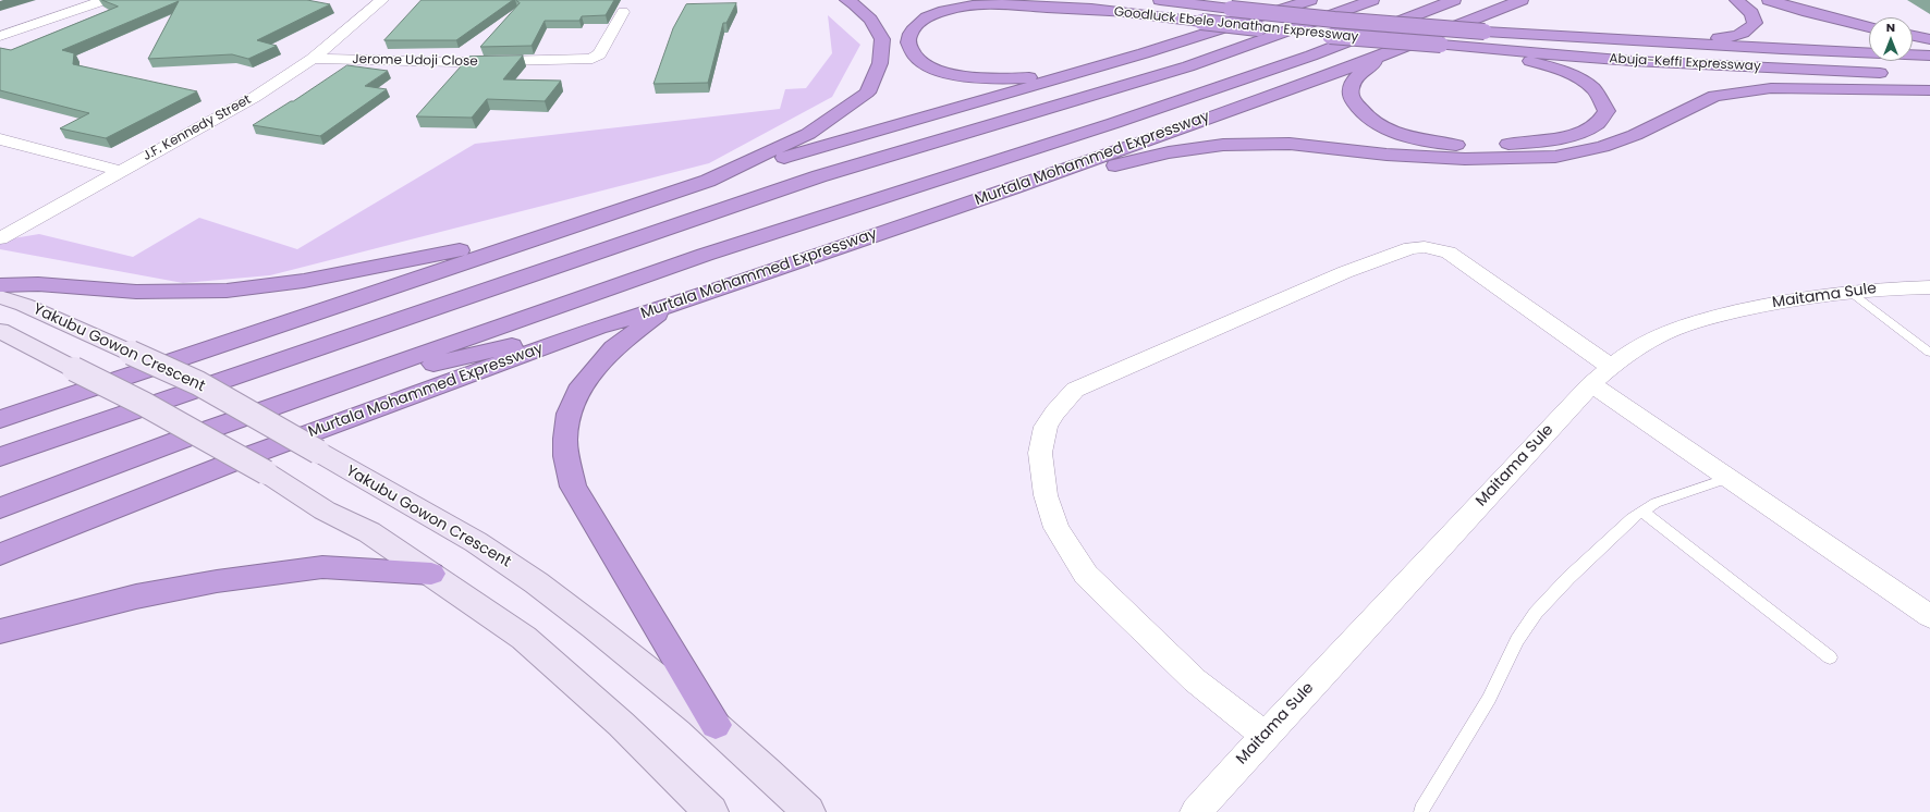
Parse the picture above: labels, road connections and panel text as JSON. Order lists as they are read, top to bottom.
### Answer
{
  "streets": {
    "highway": ["Goodluck Ebele Jonathan Expressway", "Abuja-Keffi Expressway", "Murtala Mohammed Expressway"],
    "main road": ["Yakubu Gowon Crescent"],
    "street": ["Jerome Udoji Close", "J.F. Kennedy Street", "Maitama Sule"]
  },
  "crossings": [
    ["Goodluck Ebele Jonathan Expressway", "Abuja-Keffi Expressway"],
    ["Jerome Udoji Close", "J.F. Kennedy Street"]
  ],
  "north": "top"
}
